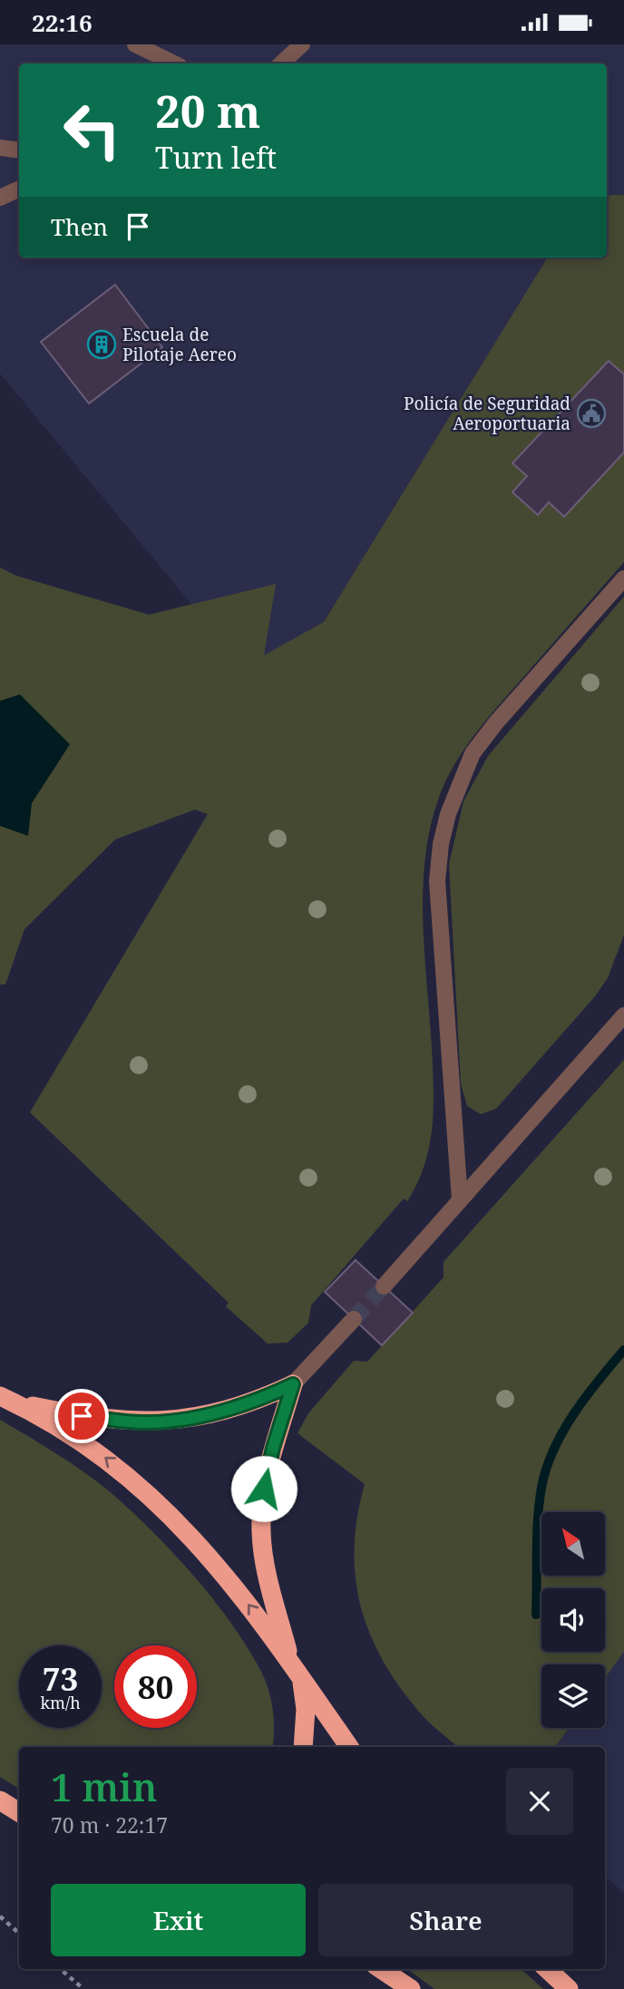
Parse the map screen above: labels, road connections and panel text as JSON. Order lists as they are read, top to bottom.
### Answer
{
  "places": {
    "building": ["Escuela de Pilotaje Aereo"],
    "public building": ["Policía de Seguridad Aeroportuaria"]
  },
  "north": "top left",
  "page": {
    "status": "22:16",
    "turn": ["20 m", "Turn left"],
    "then": "Then",
    "speed": "73 km/h",
    "limit": "80",
    "heading": ["1 min", "70 m · 22:17"],
    "buttons": ["Exit", "Share"]
  }
}
